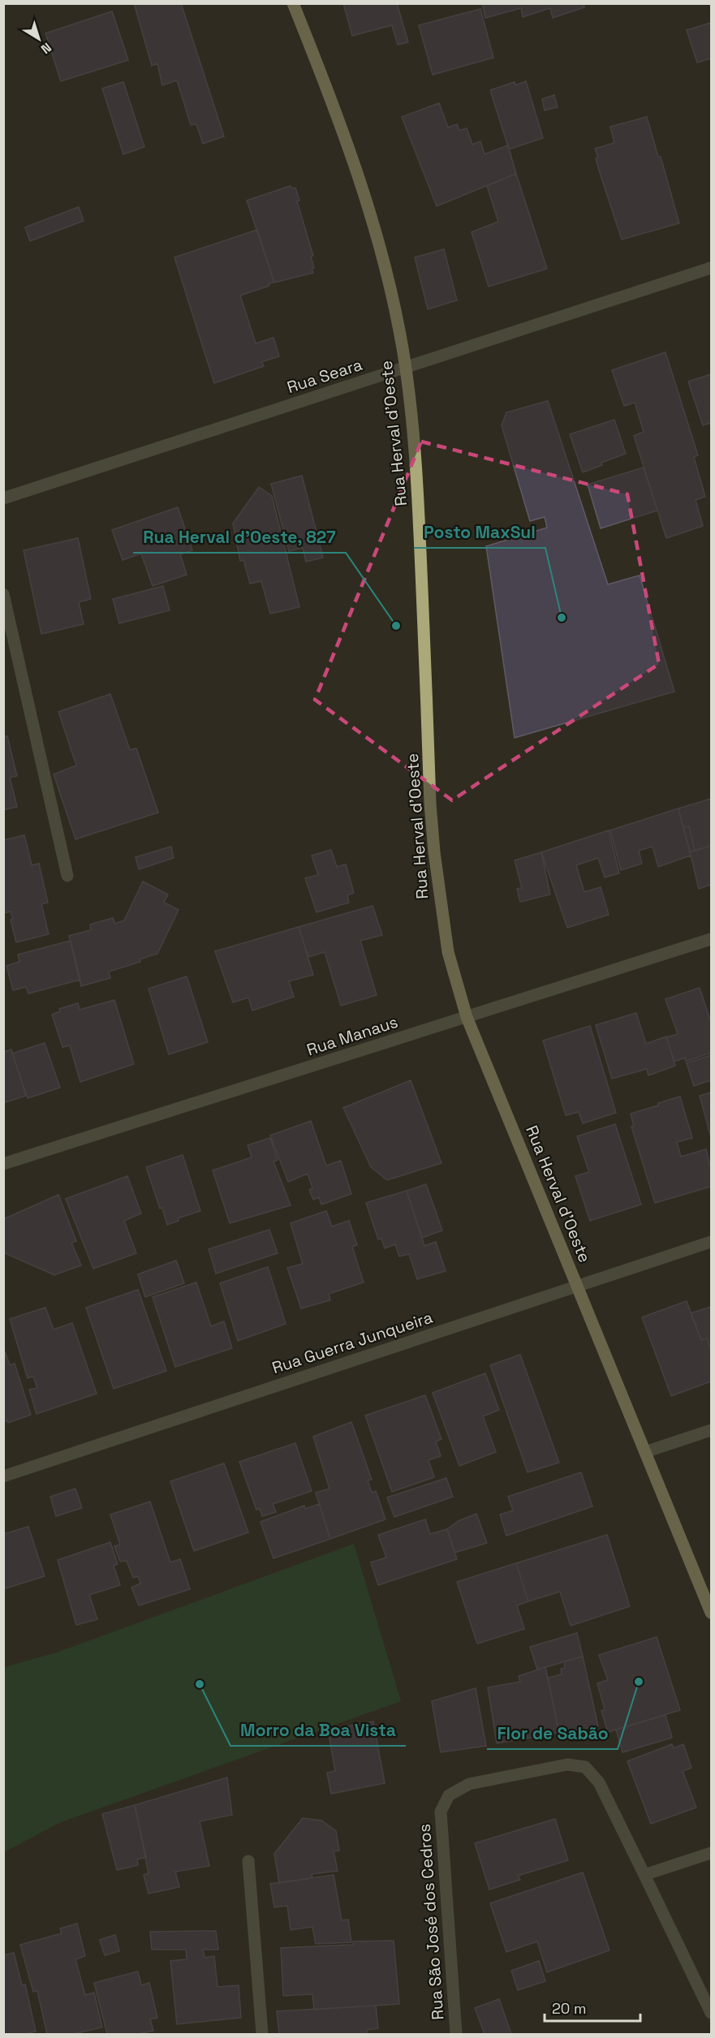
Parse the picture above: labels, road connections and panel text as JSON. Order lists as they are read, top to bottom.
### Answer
{
  "streets": {
    "main road": ["Rua Herval d'Oeste"],
    "street": [
      "Rua Seara",
      "Rua Manaus",
      "Rua Guerra Junqueira",
      "Rua São José dos Cedros"
    ]
  },
  "crossings": [
    ["Rua Seara", "Rua Herval d'Oeste"],
    ["Rua Herval d'Oeste", "Rua Manaus"],
    ["Rua Herval d'Oeste", "Rua Guerra Junqueira"]
  ],
  "places": [
    "Posto MaxSul",
    "Rua Herval d'Oeste, 827",
    "Flor de Sabão",
    "Morro da Boa Vista"
  ],
  "scale_bar": "20 m",
  "north": "bottom right"
}
